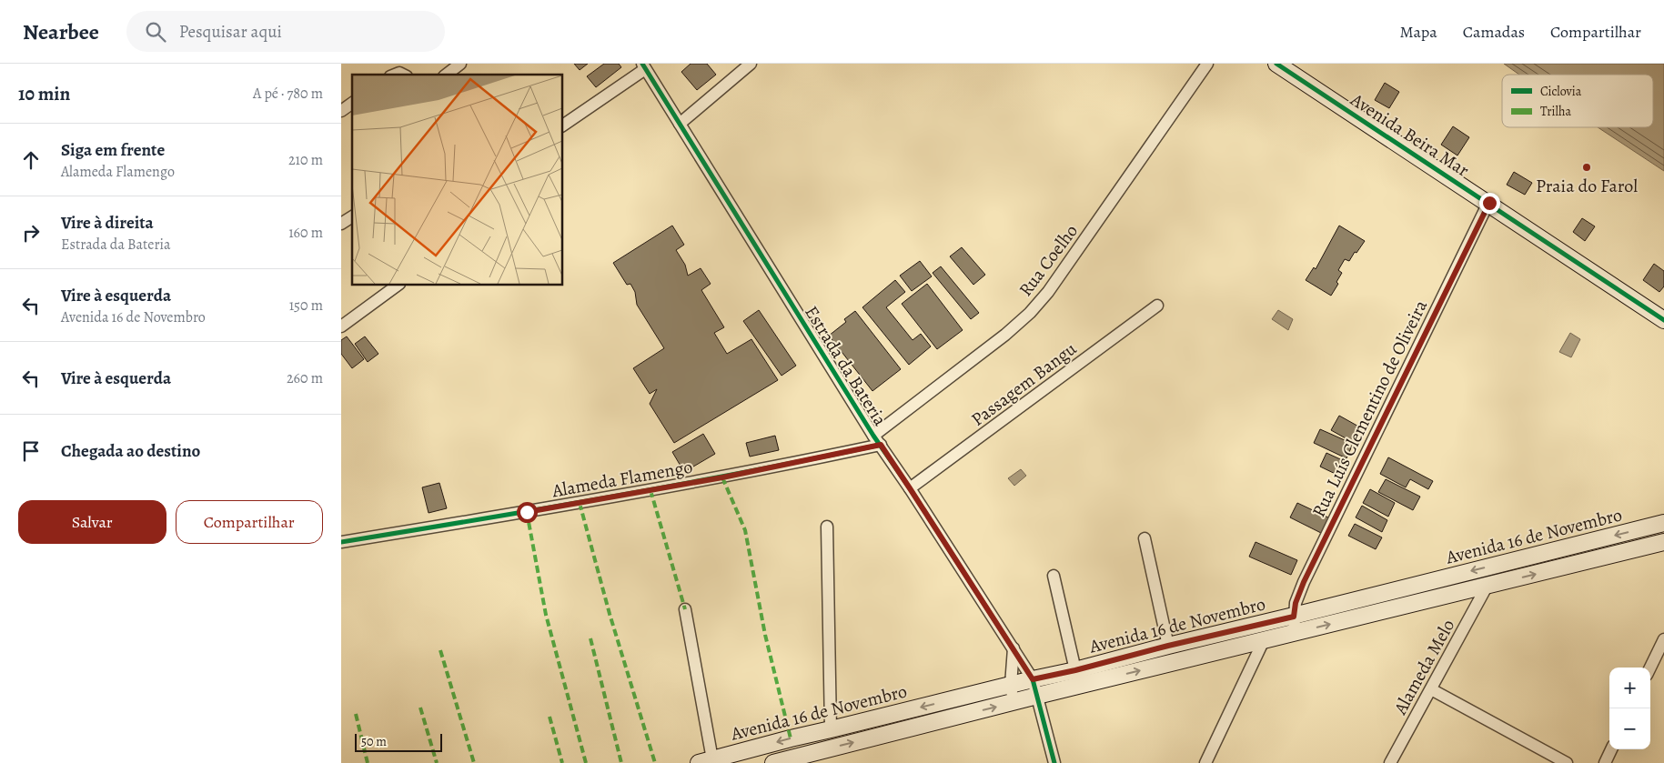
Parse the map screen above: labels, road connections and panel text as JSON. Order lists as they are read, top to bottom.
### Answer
{
  "streets": {
    "main road": ["Avenida Beira Mar", "Avenida 16 de Novembro"],
    "street": [
      "Rua Coelho",
      "Estrada da Bateria",
      "Passagem Bangu",
      "Rua Luís Clementino de Oliveira",
      "Alameda Flamengo",
      "Alameda Melo"
    ]
  },
  "crossings": [
    ["Avenida Beira Mar", "Rua Luís Clementino de Oliveira"],
    ["Rua Coelho", "Estrada da Bateria"],
    ["Rua Coelho", "Alameda Flamengo"],
    ["Estrada da Bateria", "Passagem Bangu"],
    ["Estrada da Bateria", "Alameda Flamengo"],
    ["Estrada da Bateria", "Avenida 16 de Novembro"],
    ["Rua Luís Clementino de Oliveira", "Avenida 16 de Novembro"],
    ["Avenida 16 de Novembro", "Alameda Melo"]
  ],
  "places": ["Praia do Farol"],
  "legend": ["Ciclovia", "Trilha"],
  "scale_bar": "50 m",
  "page": {
    "header": "Nearbee",
    "search": "Pesquisar aqui",
    "nav": ["Mapa", "Camadas", "Compartilhar"],
    "heading": ["10 min", "A pé · 780 m"],
    "list": [
      ["Siga em frente", "Alameda Flamengo", "210 m"],
      ["Vire à direita", "Estrada da Bateria", "160 m"],
      ["Vire à esquerda", "Avenida 16 de Novembro", "150 m"],
      ["Vire à esquerda", "260 m"],
      "Chegada ao destino"
    ],
    "buttons": ["Salvar", "Compartilhar"],
    "map_buttons": ["+", "−"],
    "scale": "50 m"
  }
}
